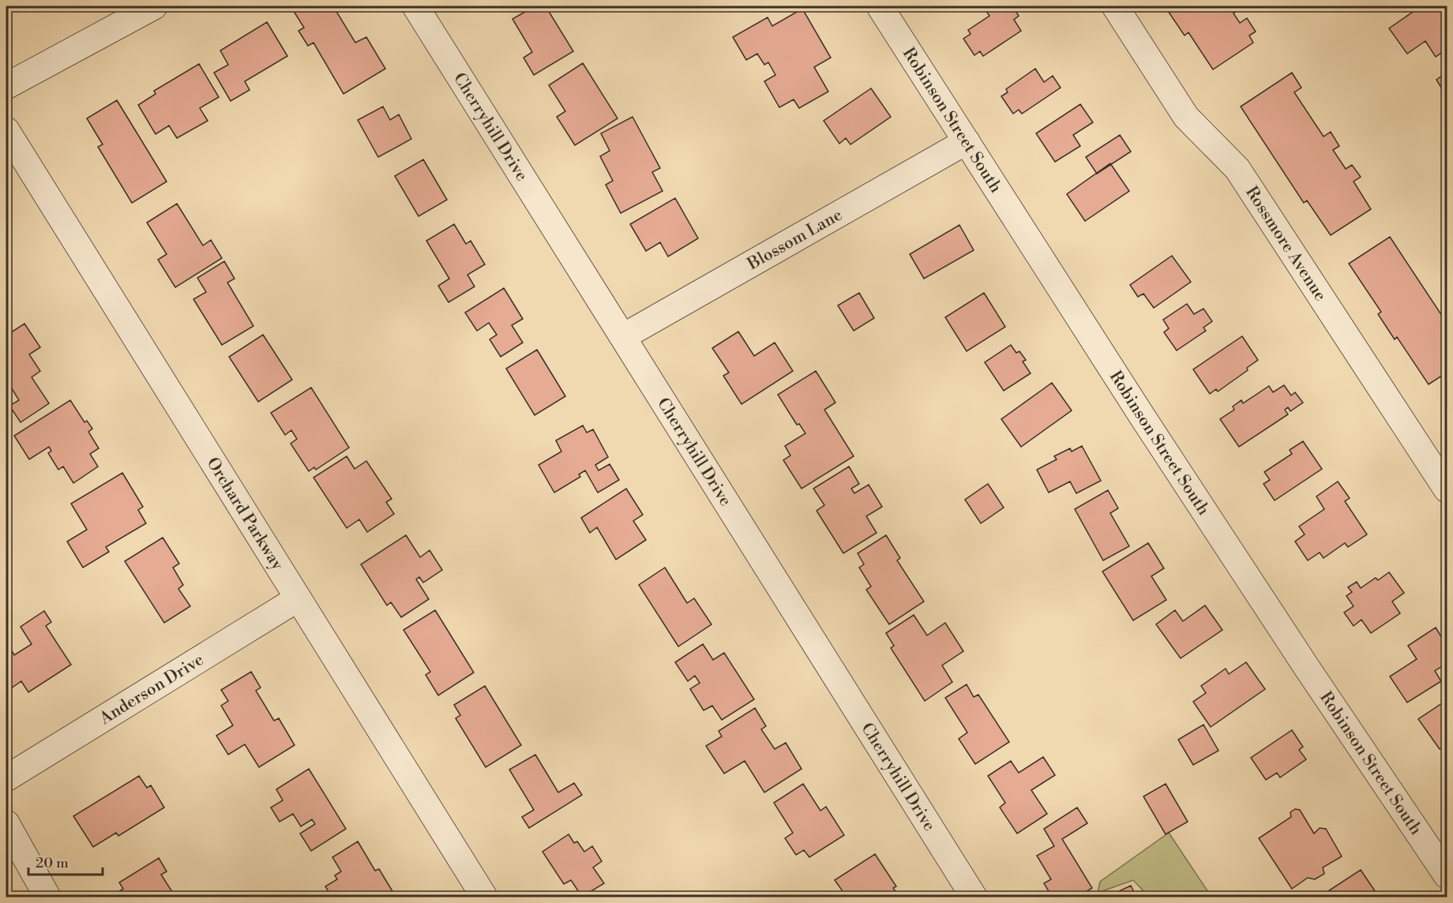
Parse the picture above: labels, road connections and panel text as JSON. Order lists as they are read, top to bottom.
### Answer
{
  "streets": {
    "street": [
      "Robinson Street South",
      "Cherryhill Drive",
      "Blossom Lane",
      "Rossmore Avenue",
      "Orchard Parkway",
      "Anderson Drive"
    ]
  },
  "crossings": [
    ["Robinson Street South", "Blossom Lane"],
    ["Cherryhill Drive", "Blossom Lane"],
    ["Orchard Parkway", "Anderson Drive"]
  ],
  "scale_bar": "20 m"
}
